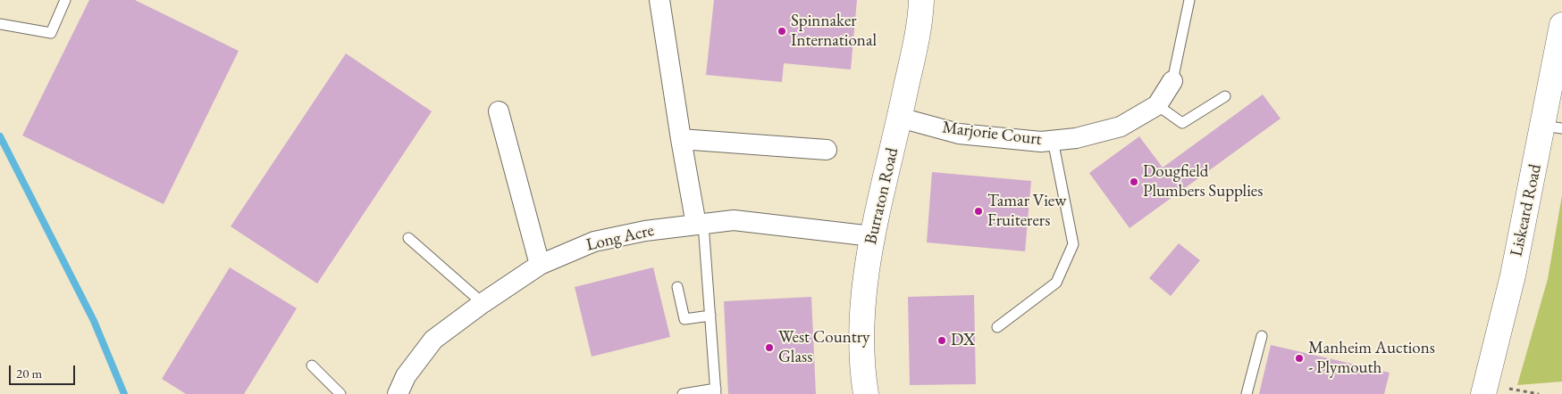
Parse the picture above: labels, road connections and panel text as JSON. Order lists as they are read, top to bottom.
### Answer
{
  "streets": {
    "street": [
      "Marjorie Court",
      "Burraton Road",
      "Liskeard Road",
      "Long Acre"
    ]
  },
  "crossings": [
    ["Marjorie Court", "Burraton Road"],
    ["Burraton Road", "Long Acre"]
  ],
  "places": [
    "Spinnaker International",
    "Dougfield Plumbers Supplies",
    "Tamar View Fruiterers",
    "DX",
    "West Country Glass",
    "Manheim Auctions - Plymouth"
  ],
  "scale_bar": "20 m"
}
